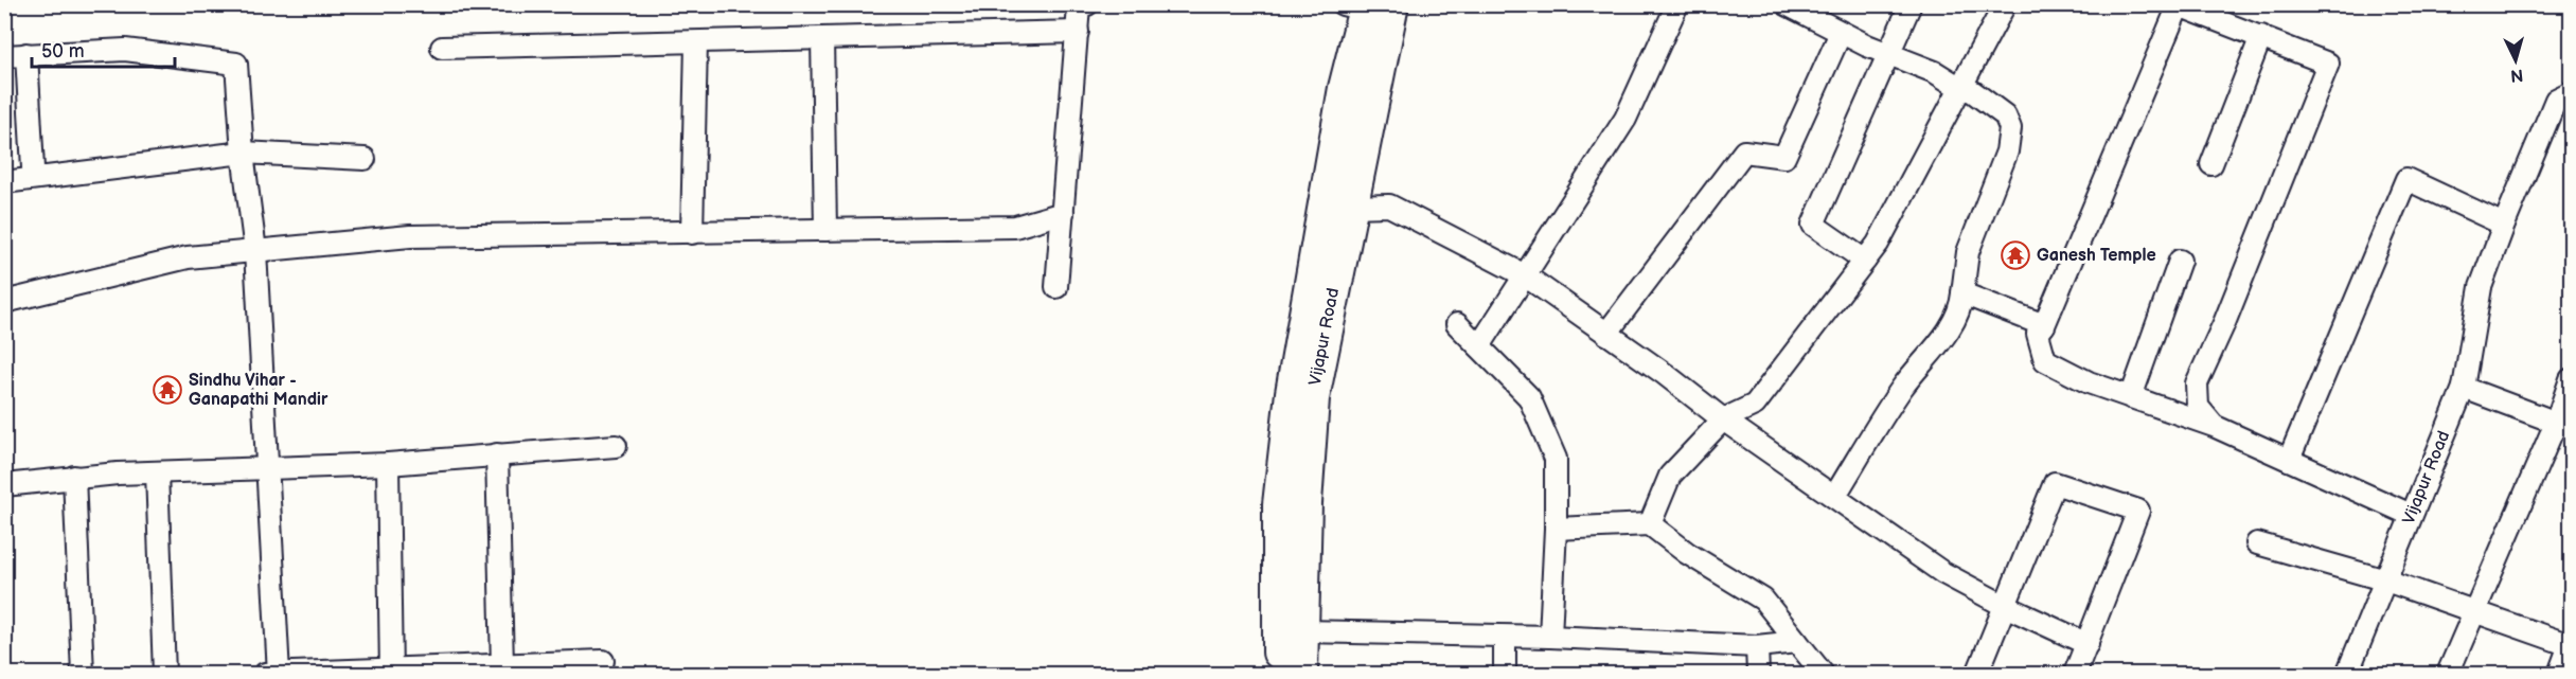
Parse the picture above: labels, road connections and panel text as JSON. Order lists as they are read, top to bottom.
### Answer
{
  "streets": {
    "main road": ["Vijapur Road"]
  },
  "places": {
    "temple": ["Ganesh Temple", "Sindhu Vihar - Ganapathi Mandir"]
  },
  "scale_bar": "50 m",
  "north": "bottom"
}
